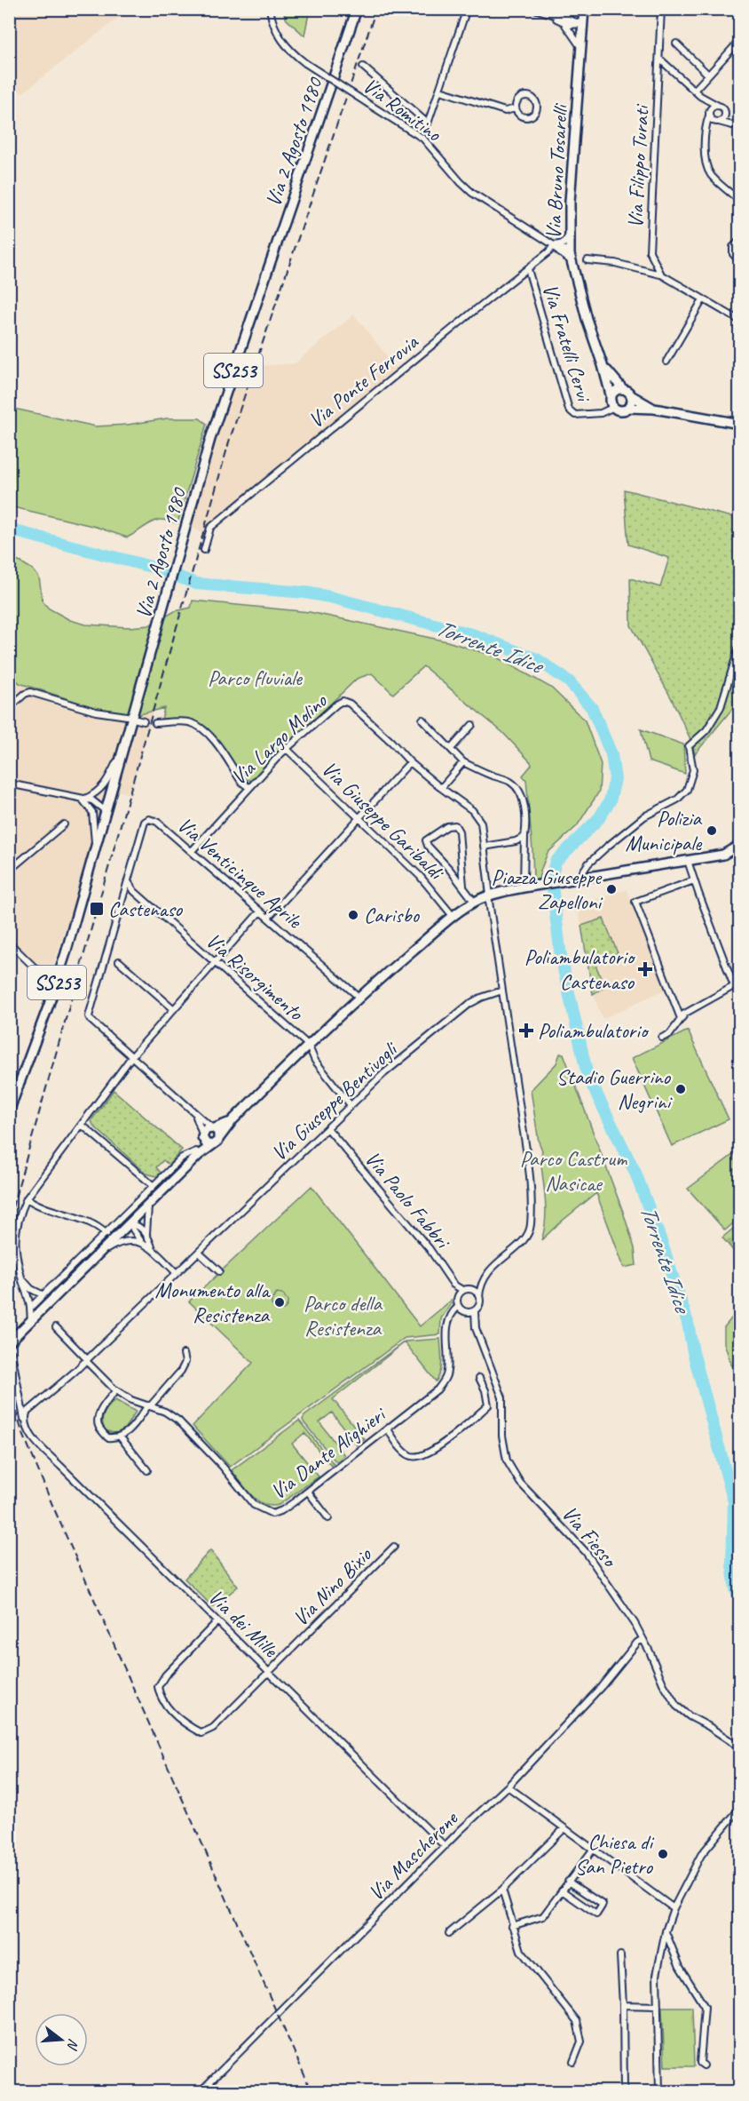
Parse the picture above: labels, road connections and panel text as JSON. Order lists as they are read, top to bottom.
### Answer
{
  "streets": {
    "street": [
      "Via Romitino",
      "Via 2 Agosto 1980",
      "Via Filippo Turati",
      "Via Bruno Tosarelli",
      "Via Fratelli Cervi",
      "SS253",
      "Via Ponte Ferrovia",
      "Via Largo Molino",
      "Via Giuseppe Garibaldi",
      "Via Venticinque Aprile",
      "Via Risorgimento",
      "Via Giuseppe Bentivogli",
      "Via Paolo Fabbri",
      "Via Dante Alighieri",
      "Via Fiesso",
      "Via Nino Bixio",
      "Via dei Mille",
      "Via Mascherone"
    ]
  },
  "crossings": [
    ["Via Romitino", "Via Bruno Tosarelli"],
    ["Via Romitino", "Via Ponte Ferrovia"],
    ["Via Bruno Tosarelli", "Via Fratelli Cervi"],
    ["Via Fratelli Cervi", "Via Ponte Ferrovia"],
    ["Via Largo Molino", "Via Giuseppe Garibaldi"],
    ["Via Largo Molino", "Via Venticinque Aprile"],
    ["Via Venticinque Aprile", "Via Risorgimento"],
    ["Via Risorgimento", "Via Giuseppe Bentivogli"],
    ["Via Giuseppe Bentivogli", "Via Paolo Fabbri"],
    ["Via Giuseppe Bentivogli", "Via Dante Alighieri"],
    ["Via Giuseppe Bentivogli", "Via dei Mille"],
    ["Via Paolo Fabbri", "Via Dante Alighieri"],
    ["Via Paolo Fabbri", "Via Fiesso"],
    ["Via Dante Alighieri", "Via Fiesso"],
    ["Via Fiesso", "Via Mascherone"],
    ["Via Nino Bixio", "Via dei Mille"],
    ["Via dei Mille", "Via Mascherone"]
  ],
  "water": ["Torrente Idice"],
  "parks": ["Parco fluviale", "Parco Castrum Nasicae", "Parco della Resistenza"],
  "places": {
    "other": [
      "Polizia Municipale",
      "Piazza Giuseppe Zapelloni",
      "Carisbo",
      "Stadio Guerrino Negrini",
      "Monumento alla Resistenza",
      "Chiesa di San Pietro"
    ],
    "transit": ["Castenaso"],
    "health": ["Poliambulatorio Castenaso", "Poliambulatorio"]
  },
  "north": "right"
}
